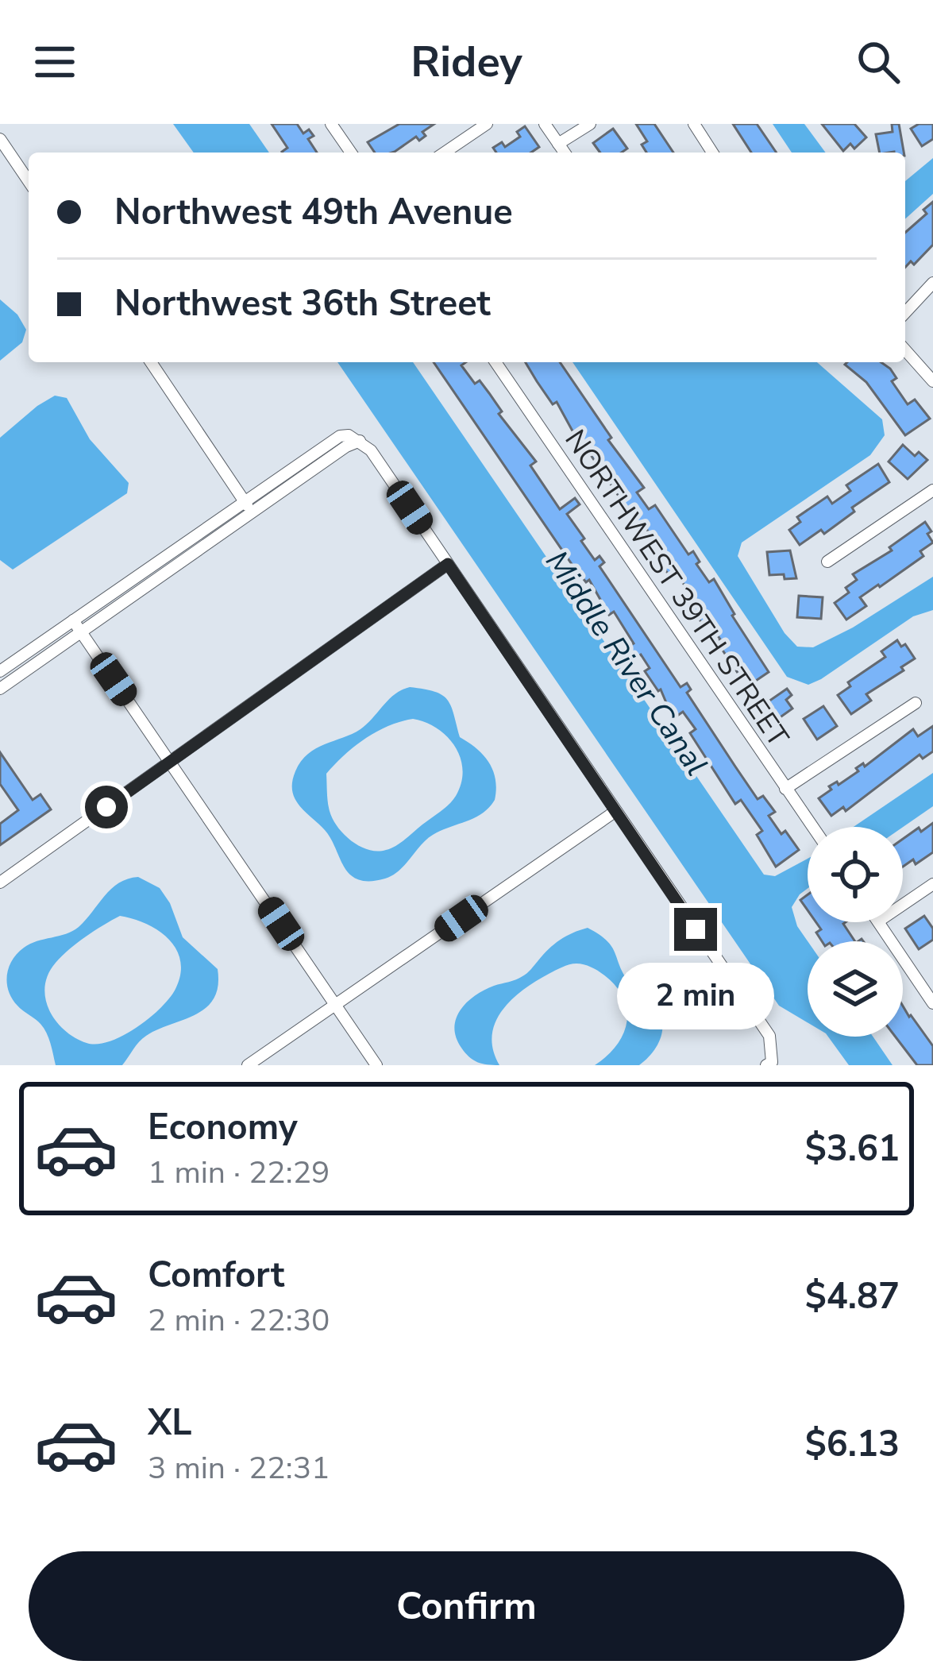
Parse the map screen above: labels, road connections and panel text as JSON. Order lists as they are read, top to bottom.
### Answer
{
  "streets": {
    "street": ["NORTHWEST 39TH STREET"]
  },
  "water": ["Middle River Canal"],
  "page": {
    "header": "Ridey",
    "banner": ["Northwest 49th Avenue", "Northwest 36th Street"],
    "bubble": "2 min",
    "list": [
      {
        "name": "Economy",
        "note": "1 min · 22:29",
        "value": "$3.61"
      },
      {
        "name": "Comfort",
        "note": "2 min · 22:30",
        "value": "$4.87"
      },
      {
        "name": "XL",
        "note": "3 min · 22:31",
        "value": "$6.13"
      }
    ],
    "buttons": "Confirm"
  }
}
